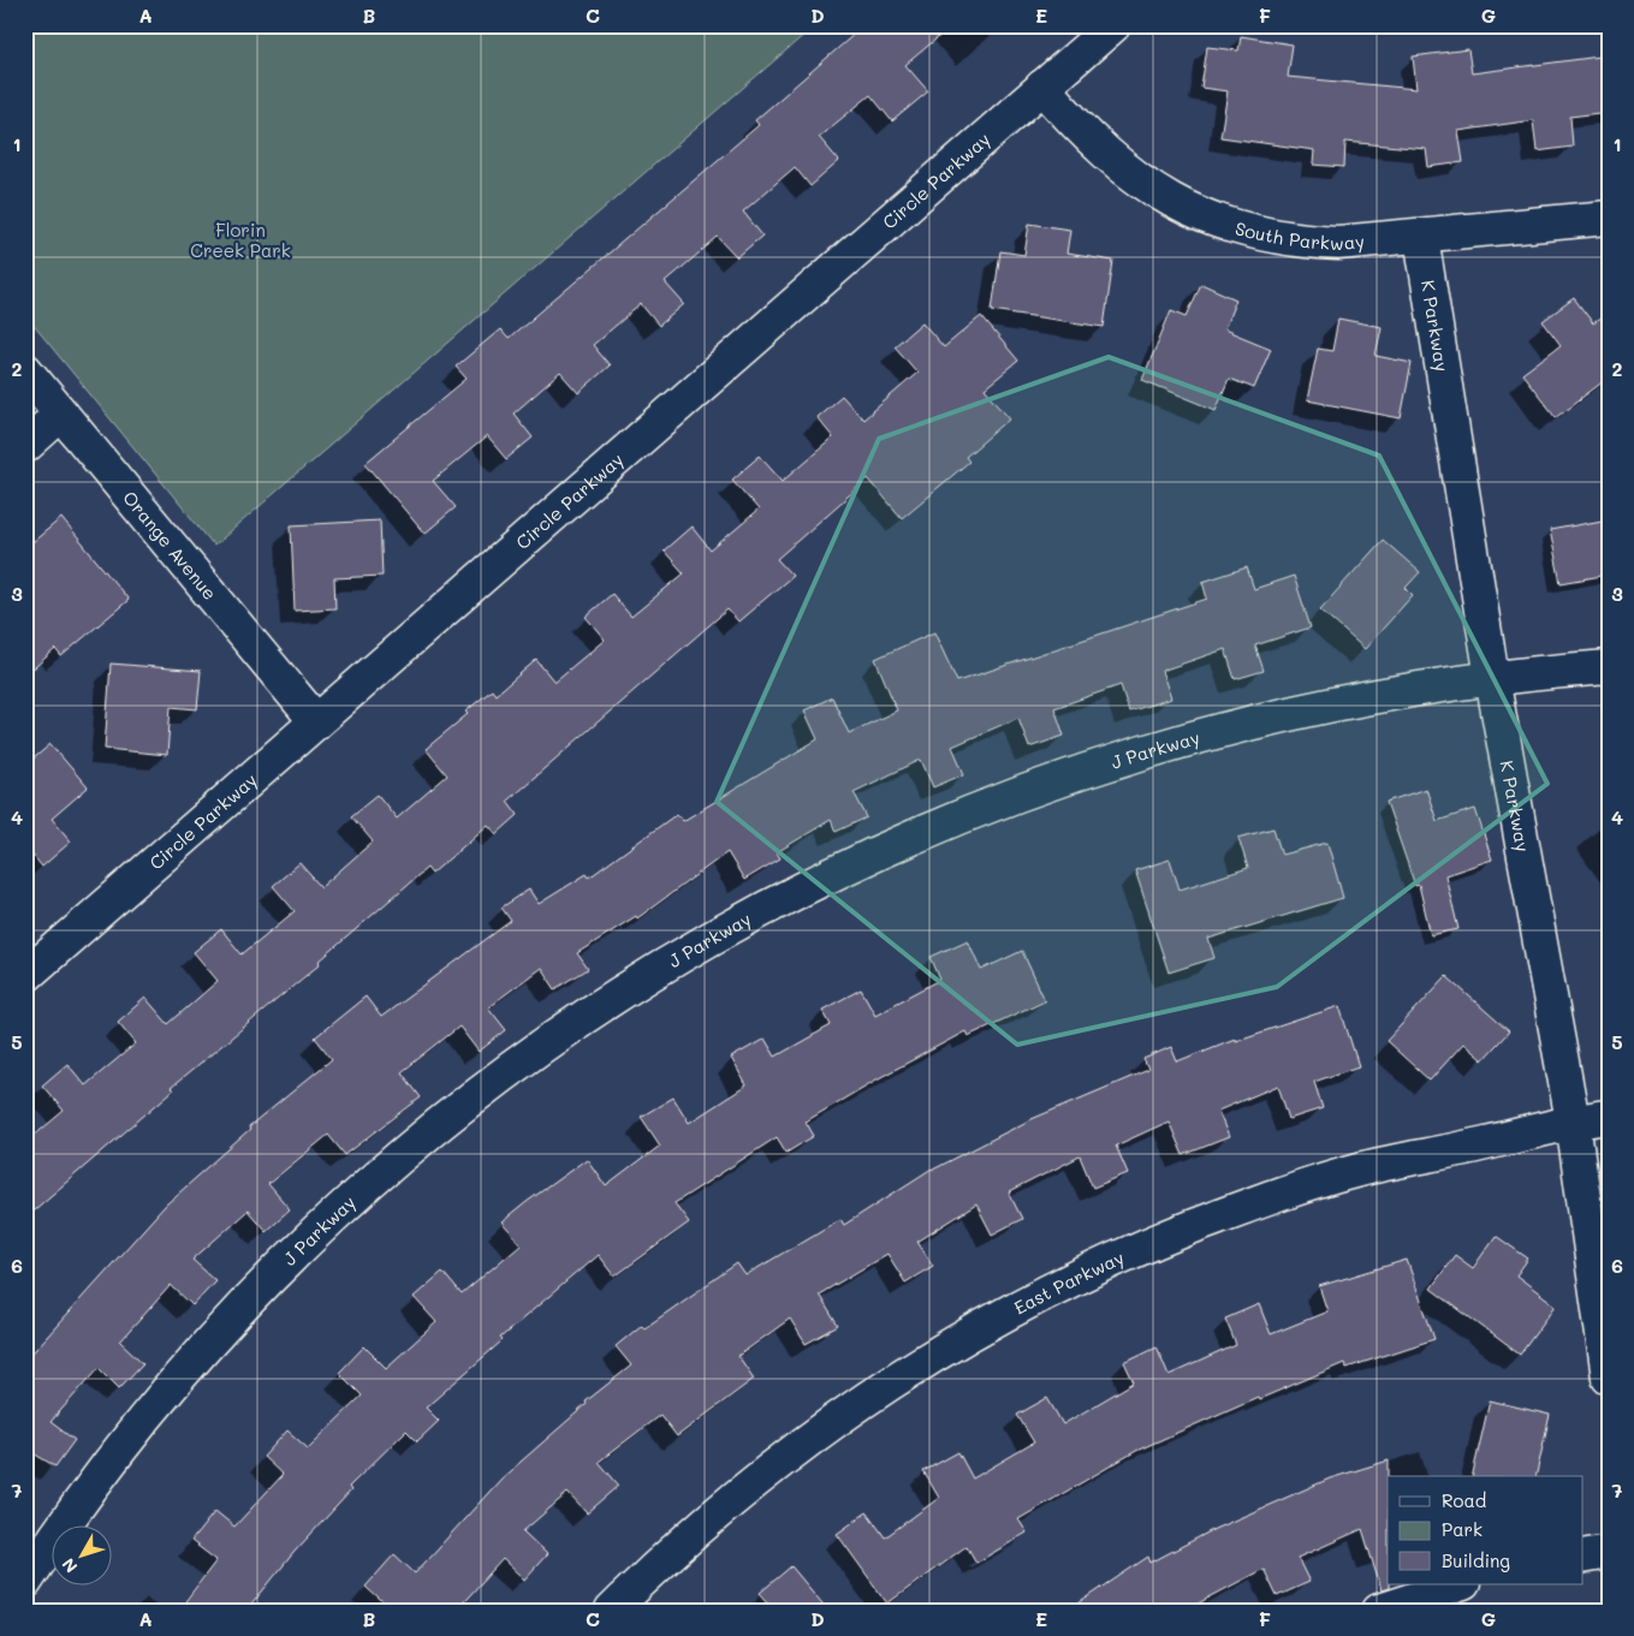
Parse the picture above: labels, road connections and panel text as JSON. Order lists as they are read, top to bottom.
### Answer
{
  "streets": {
    "street": [
      "Circle Parkway",
      "South Parkway",
      "K Parkway",
      "Orange Avenue",
      "J Parkway",
      "East Parkway"
    ]
  },
  "crossings": [
    ["Circle Parkway", "South Parkway"],
    ["Circle Parkway", "Orange Avenue"],
    ["South Parkway", "K Parkway"],
    ["K Parkway", "J Parkway"],
    ["K Parkway", "East Parkway"]
  ],
  "parks": ["Florin Creek Park"],
  "legend": ["Road", "Park", "Building"],
  "north": "bottom left",
  "grid": {
    "columns": [
      "A",
      "B",
      "C",
      "D",
      "E",
      "F",
      "G"
    ],
    "rows": [
      "1",
      "2",
      "3",
      "4",
      "5",
      "6",
      "7"
    ]
  }
}
